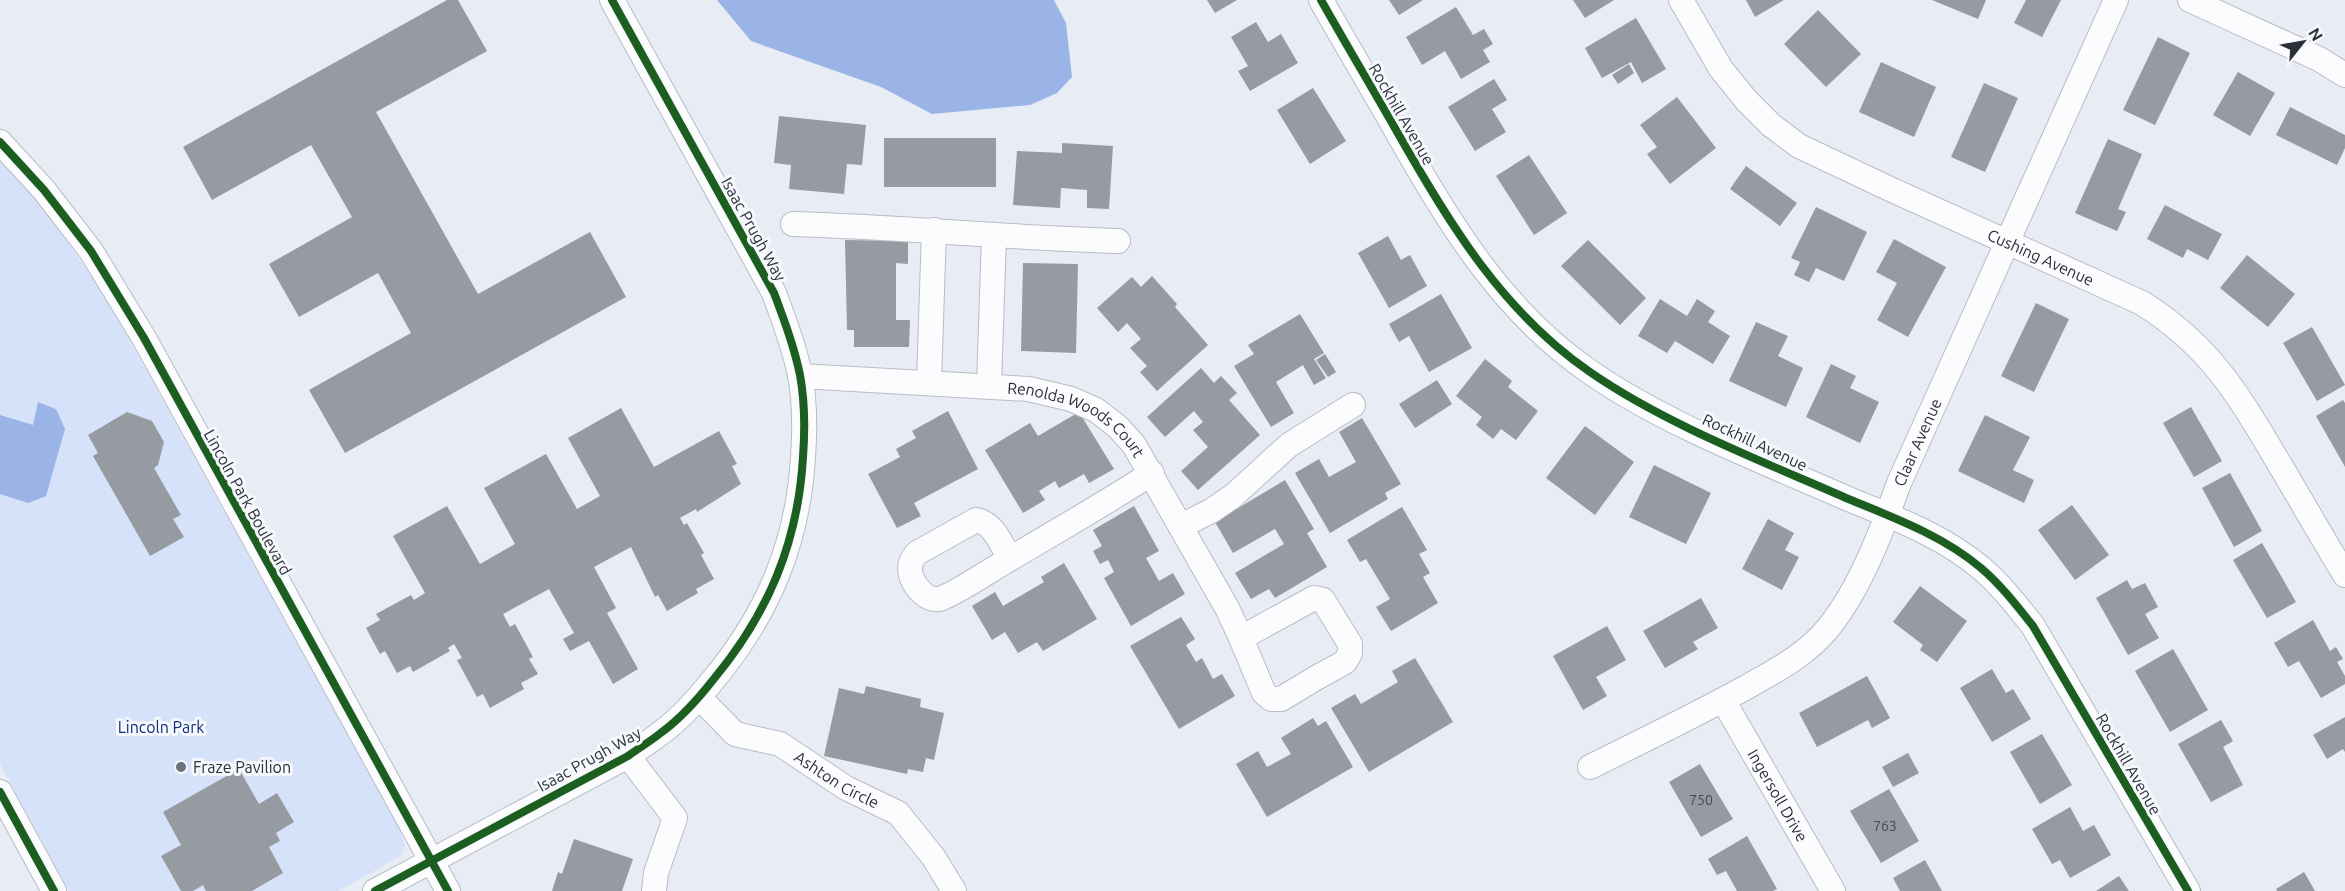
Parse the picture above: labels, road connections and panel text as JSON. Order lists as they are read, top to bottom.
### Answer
{
  "streets": {
    "street": [
      "Rockhill Avenue",
      "Isaac Prugh Way",
      "Cushing Avenue",
      "Renolda Woods Court",
      "Claar Avenue",
      "Lincoln Park Boulevard",
      "Ashton Circle",
      "Ingersoll Drive"
    ]
  },
  "crossings": [
    ["Rockhill Avenue", "Claar Avenue"],
    ["Isaac Prugh Way", "Renolda Woods Court"],
    ["Isaac Prugh Way", "Lincoln Park Boulevard"],
    ["Isaac Prugh Way", "Ashton Circle"],
    ["Cushing Avenue", "Claar Avenue"],
    ["Claar Avenue", "Ingersoll Drive"]
  ],
  "parks": ["Lincoln Park"],
  "places": ["Fraze Pavilion"],
  "house_numbers": ["750", "763"],
  "north": "top right"
}
